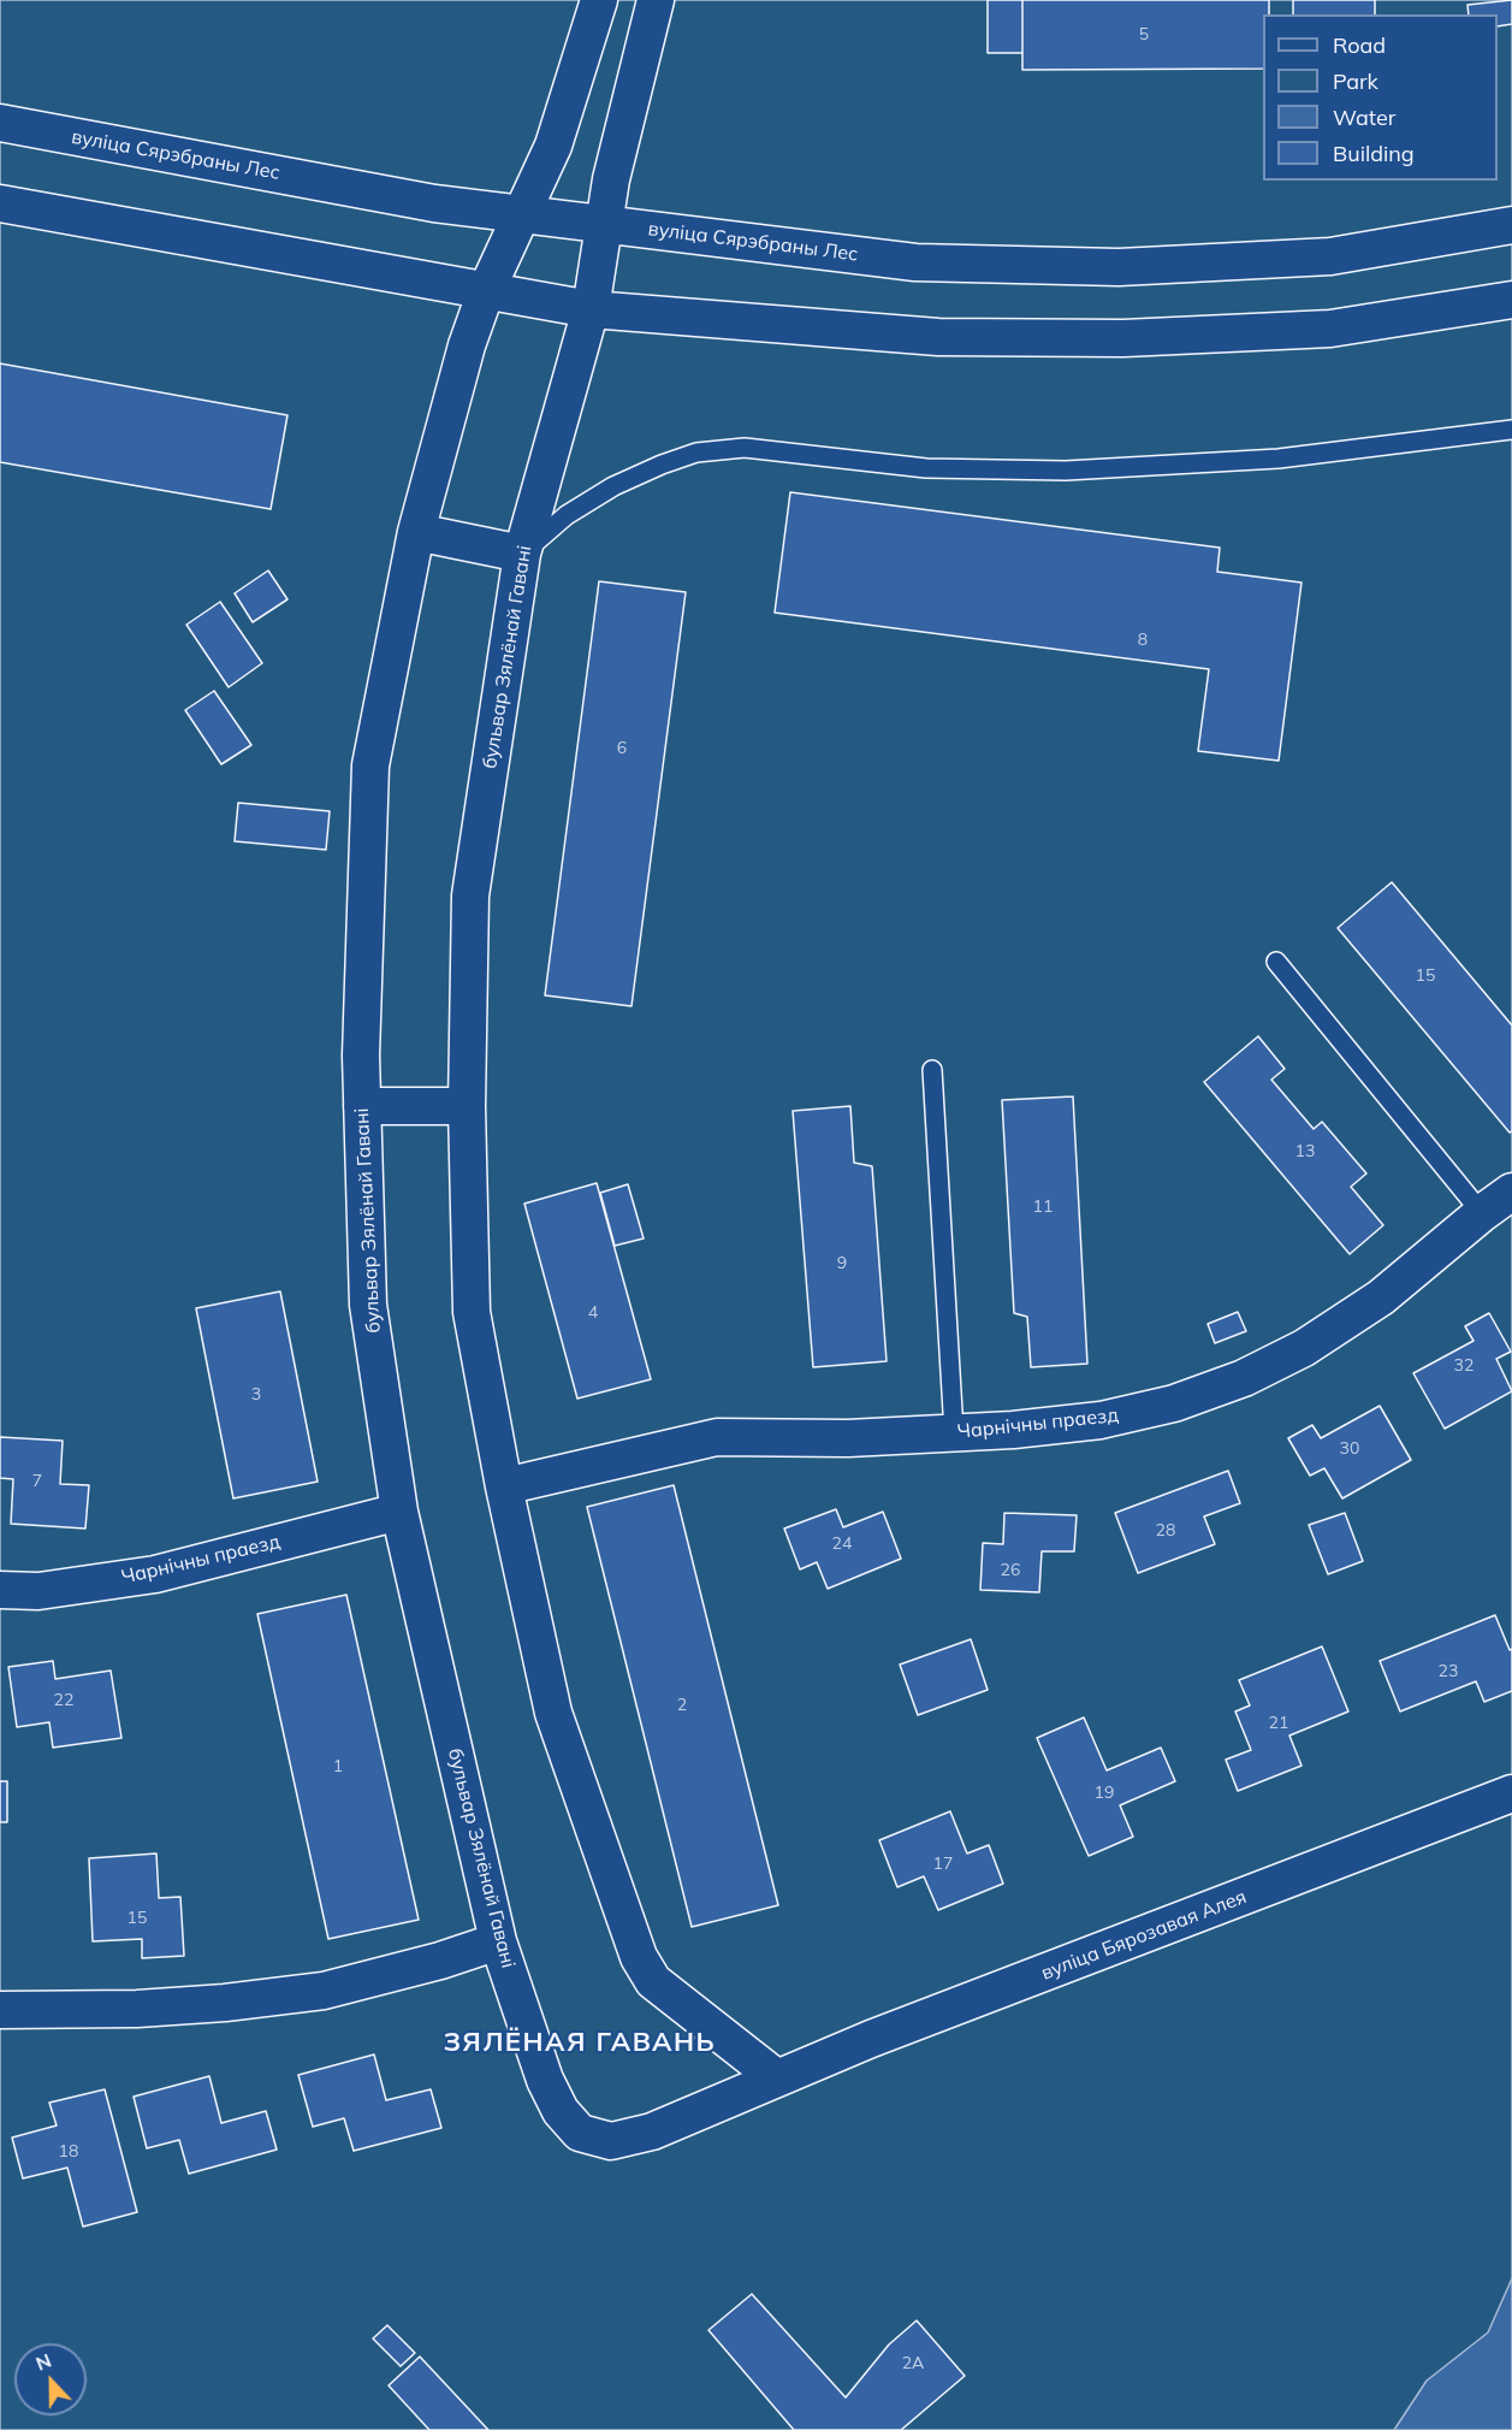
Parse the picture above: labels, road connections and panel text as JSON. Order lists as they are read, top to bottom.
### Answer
{
  "streets": {
    "street": [
      "вуліца Сярэбраны Лес",
      "бульвар Зялёнай Гавані",
      "Чарнічны праезд",
      "вуліца Бярозавая Алея"
    ]
  },
  "crossings": [
    ["вуліца Сярэбраны Лес", "бульвар Зялёнай Гавані"],
    ["бульвар Зялёнай Гавані", "Чарнічны праезд"],
    ["бульвар Зялёнай Гавані", "вуліца Бярозавая Алея"]
  ],
  "districts": ["ЗЯЛЁНАЯ ГАВАНЬ"],
  "house_numbers": [
    "5",
    "8",
    "6",
    "15",
    "13",
    "11",
    "9",
    "4",
    "32",
    "3",
    "30",
    "7",
    "28",
    "24",
    "26",
    "23",
    "22",
    "2",
    "21",
    "1",
    "19",
    "17",
    "15",
    "18",
    "2А"
  ],
  "legend": [
    "Road",
    "Park",
    "Water",
    "Building"
  ],
  "north": "top"
}
